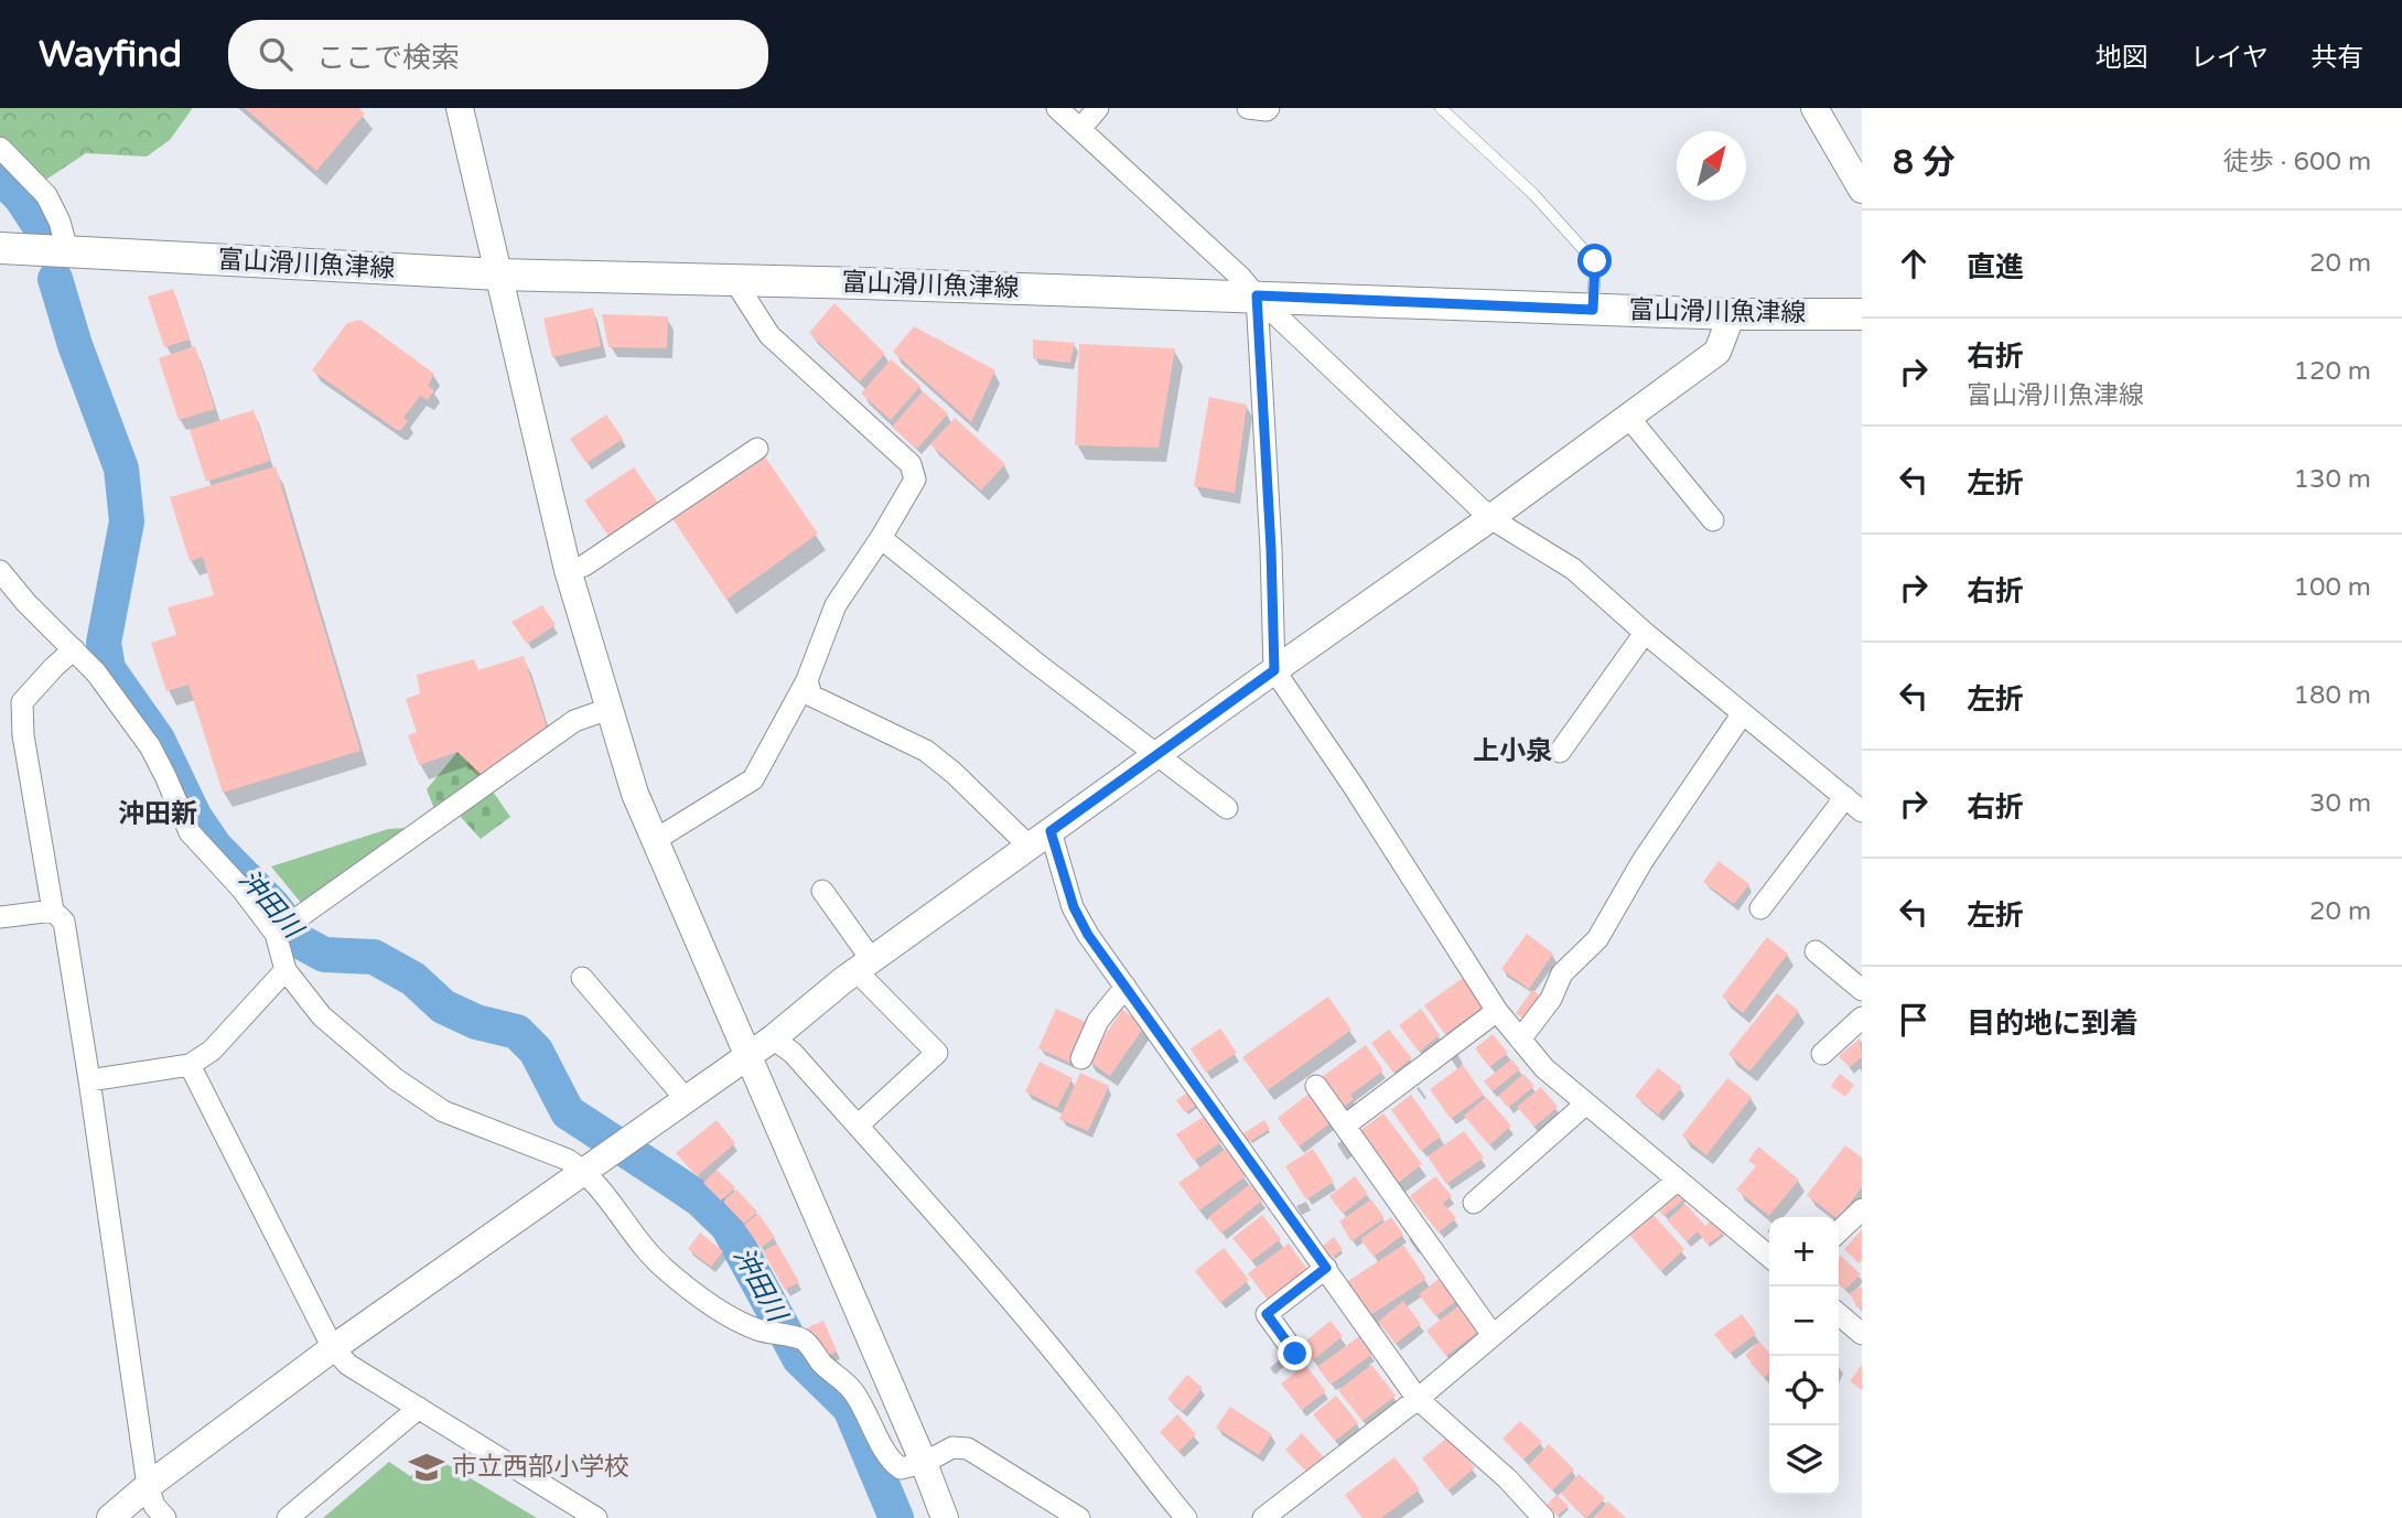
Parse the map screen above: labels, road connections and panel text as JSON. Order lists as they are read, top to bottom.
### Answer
{
  "streets": {
    "main road": ["富山滑川魚津線"]
  },
  "districts": ["上小泉", "沖田新"],
  "water": ["沖田川"],
  "places": {
    "school or university": ["市立西部小学校"]
  },
  "north": "top right",
  "page": {
    "header": "Wayfind",
    "search": "ここで検索",
    "nav": ["地図", "レイヤ", "共有"],
    "heading": ["8 分", "徒歩 · 600 m"],
    "list": [
      ["直進", "20 m"],
      ["右折", "富山滑川魚津線", "120 m"],
      ["左折", "130 m"],
      ["右折", "100 m"],
      ["左折", "180 m"],
      ["右折", "30 m"],
      ["左折", "20 m"],
      "目的地に到着"
    ],
    "map_buttons": ["+", "−"]
  }
}
